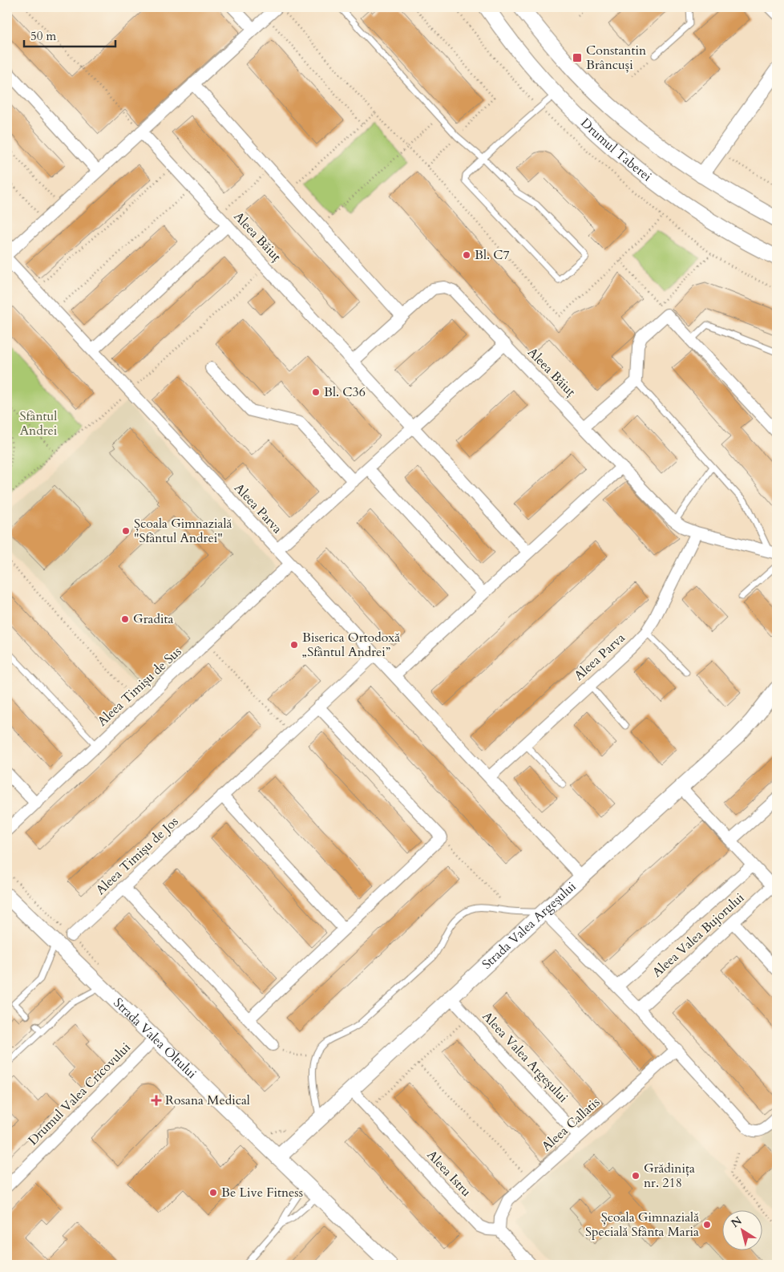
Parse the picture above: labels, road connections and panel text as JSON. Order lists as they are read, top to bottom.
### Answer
{
  "streets": {
    "main road": ["Drumul Taberei", "Strada Valea Argeșului", "Strada Valea Oltului"],
    "street": [
      "Aleea Băiuț",
      "Aleea Parva",
      "Aleea Timișu de Sus",
      "Aleea Timișu de Jos",
      "Aleea Valea Bujorului",
      "Aleea Valea Argeșului",
      "Drumul Valea Cricovului",
      "Aleea Callatis",
      "Aleea Istru"
    ]
  },
  "crossings": [
    ["Aleea Băiuț", "Aleea Parva"],
    ["Aleea Parva", "Aleea Timișu de Sus"],
    ["Aleea Parva", "Aleea Timișu de Jos"],
    ["Aleea Parva", "Strada Valea Argeșului"],
    ["Strada Valea Argeșului", "Strada Valea Oltului"],
    ["Strada Valea Argeșului", "Aleea Valea Argeșului"],
    ["Strada Valea Argeșului", "Aleea Istru"],
    ["Strada Valea Oltului", "Drumul Valea Cricovului"],
    ["Aleea Valea Argeșului", "Aleea Callatis"],
    ["Aleea Callatis", "Aleea Istru"]
  ],
  "parks": ["Sfântul Andrei"],
  "places": {
    "transit": ["Constantin Brâncuși"],
    "other": [
      "Bl. C7",
      "Bl. C36",
      "Școala Gimnazială \"Sfântul Andrei\"",
      "Gradita",
      "Biserica Ortodoxă „Sfântul Andrei”",
      "Grădinița nr. 218",
      "Be Live Fitness",
      "Școala Gimnazială Specială Sfânta Maria"
    ],
    "health": ["Rosana Medical"]
  },
  "scale_bar": "50 m",
  "north": "top left"
}
